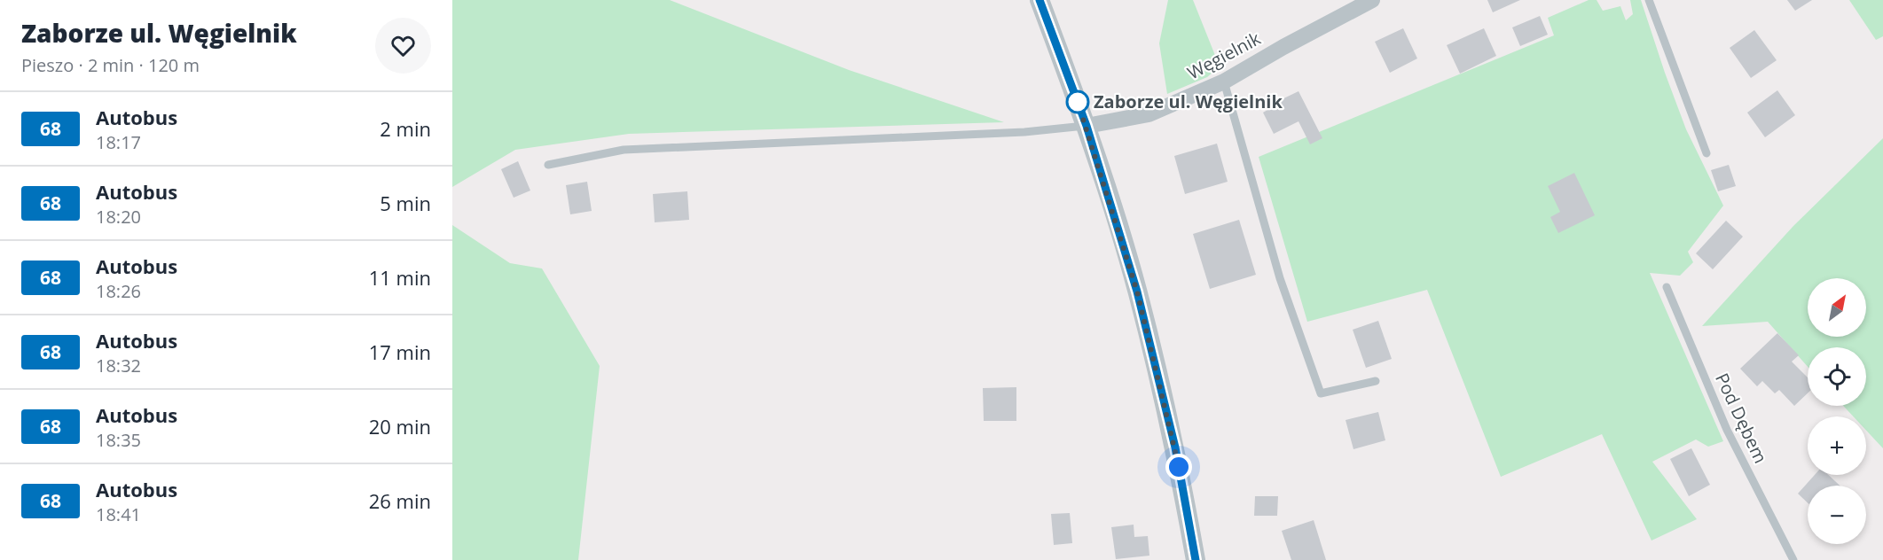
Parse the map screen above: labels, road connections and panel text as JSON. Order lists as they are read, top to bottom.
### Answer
{
  "streets": {
    "street": ["Węgielnik"],
    "lane": ["Pod Dębem"]
  },
  "places": ["Zaborze ul. Węgielnik"],
  "lines": ["bus line 68"],
  "north": "top right",
  "page": {
    "heading": ["Zaborze ul. Węgielnik", "Pieszo · 2 min · 120 m"],
    "list": [
      {
        "mark": "68",
        "name": "Autobus",
        "note": "18:17",
        "value": "2 min"
      },
      {
        "mark": "68",
        "name": "Autobus",
        "note": "18:20",
        "value": "5 min"
      },
      {
        "mark": "68",
        "name": "Autobus",
        "note": "18:26",
        "value": "11 min"
      },
      {
        "mark": "68",
        "name": "Autobus",
        "note": "18:32",
        "value": "17 min"
      },
      {
        "mark": "68",
        "name": "Autobus",
        "note": "18:35",
        "value": "20 min"
      },
      {
        "mark": "68",
        "name": "Autobus",
        "note": "18:41",
        "value": "26 min"
      }
    ],
    "map_buttons": ["+", "−"]
  }
}
